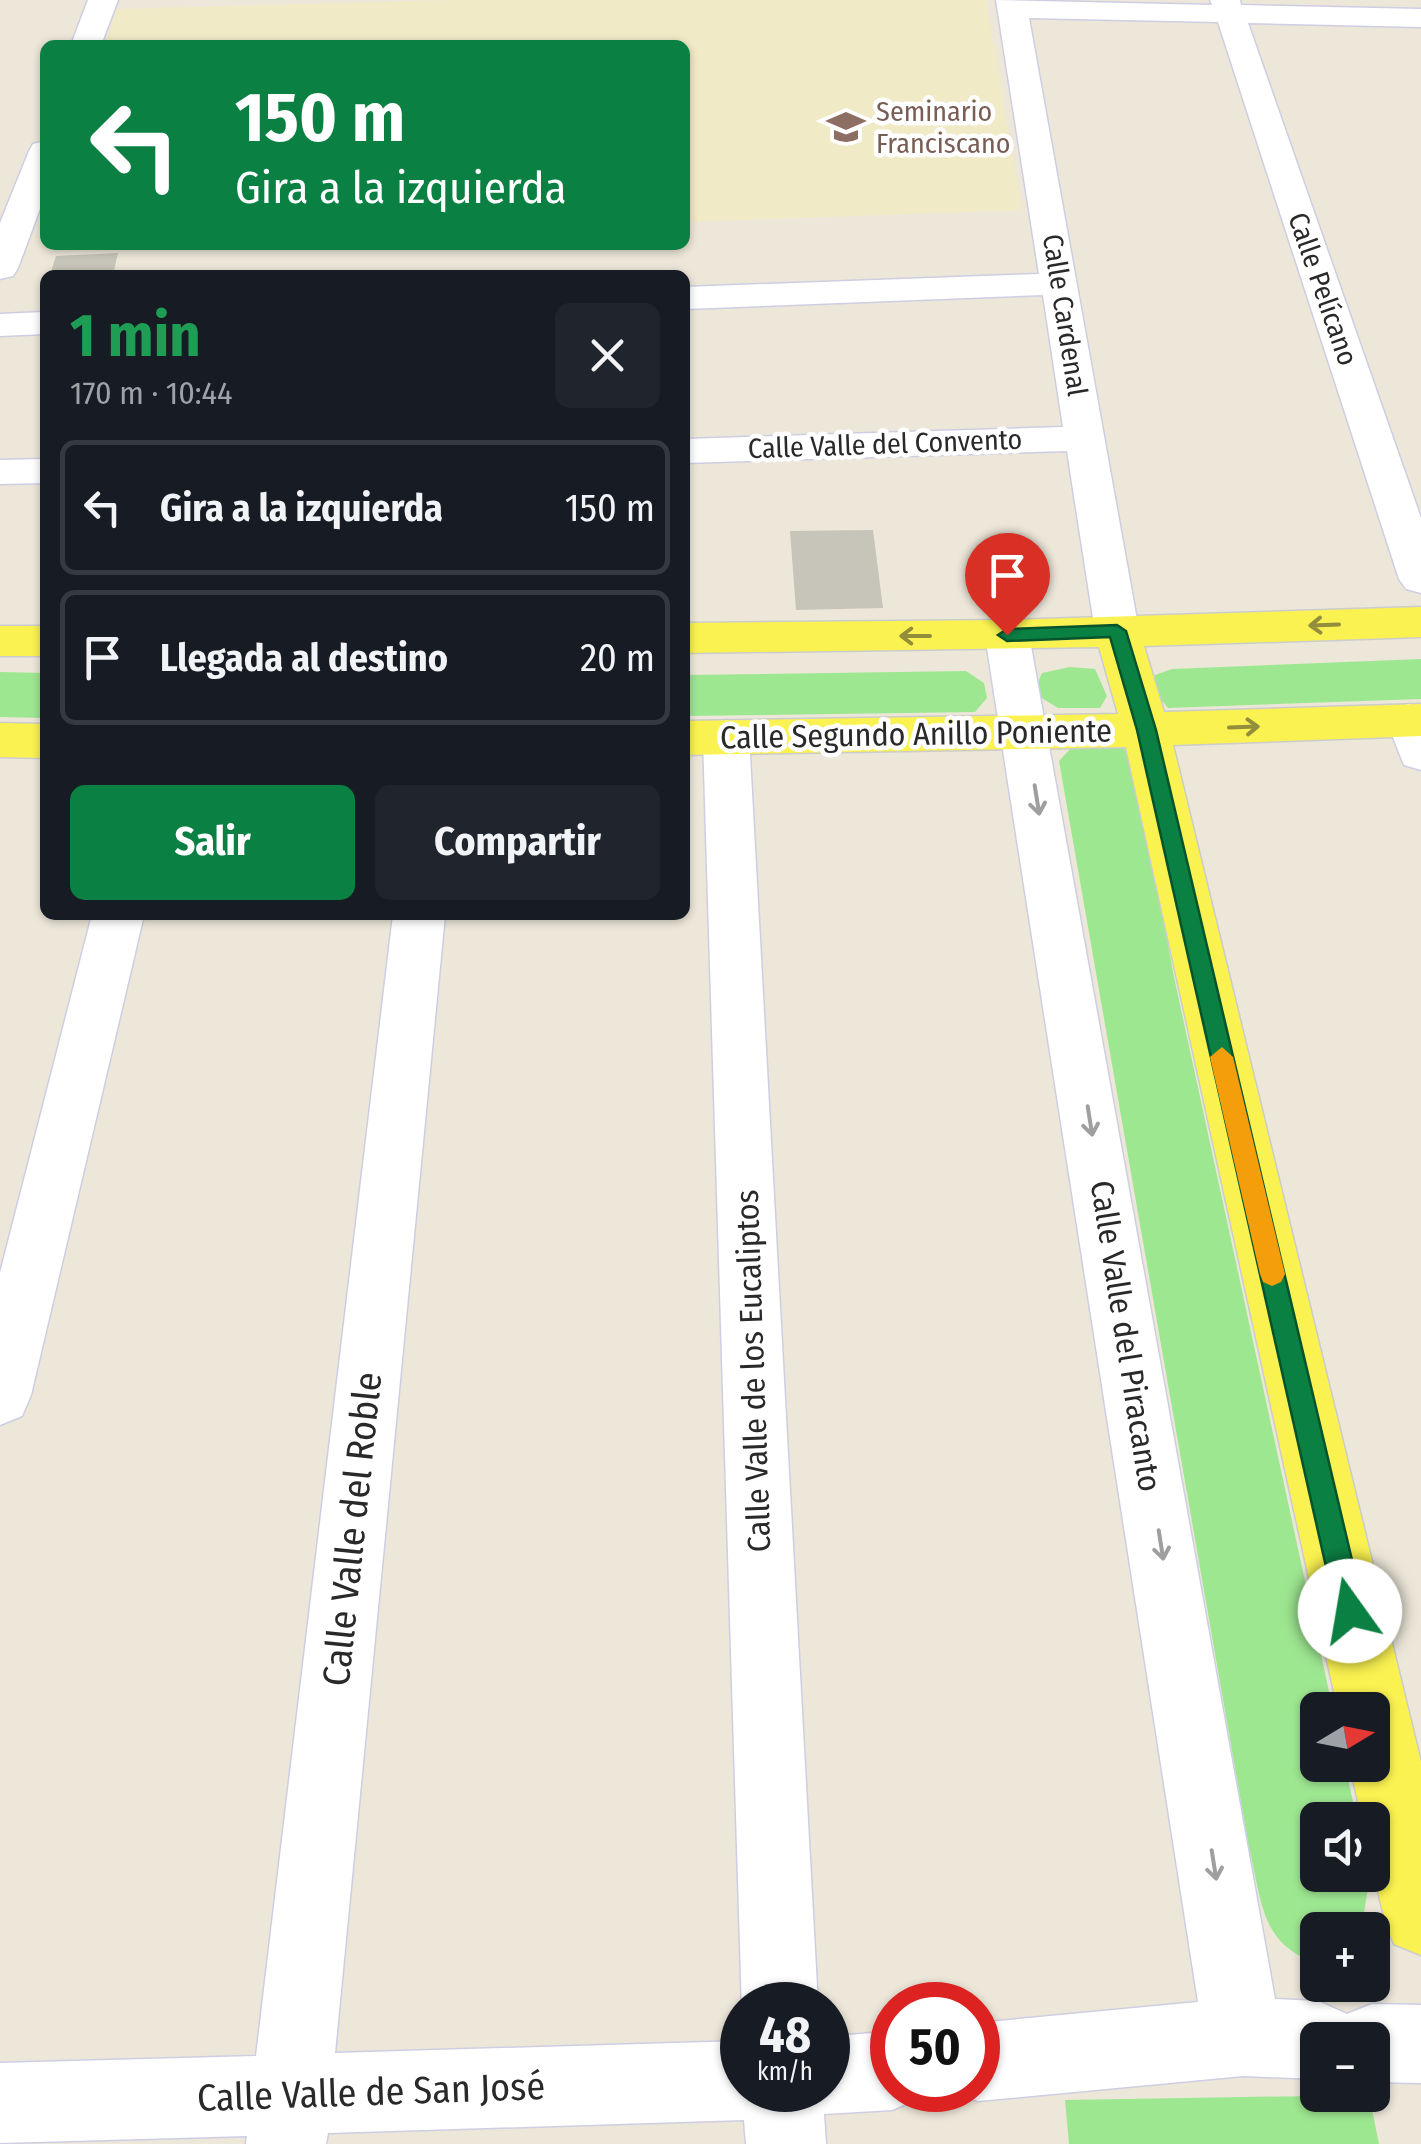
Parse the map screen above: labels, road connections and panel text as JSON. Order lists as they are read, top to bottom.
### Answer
{
  "streets": {
    "main road": ["Calle Segundo Anillo Poniente"],
    "street": [
      "Calle Pelícano",
      "Calle Cardenal",
      "Calle Valle del Convento",
      "Calle Valle del Piracanto",
      "Calle Valle de los Eucaliptos",
      "Calle Valle del Roble",
      "Calle Valle de San José"
    ]
  },
  "crossings": [
    ["Calle Cardenal", "Calle Valle del Convento"],
    ["Calle Segundo Anillo Poniente", "Calle Valle del Piracanto"],
    ["Calle Segundo Anillo Poniente", "Calle Valle de los Eucaliptos"],
    ["Calle Valle del Roble", "Calle Valle de San José"]
  ],
  "one_way": ["Calle Valle del Piracanto"],
  "places": {
    "school or university": ["Seminario Franciscano"]
  },
  "north": "right",
  "page": {
    "turn": ["150 m", "Gira a la izquierda"],
    "heading": ["1 min", "170 m · 10:44"],
    "list": [
      {
        "name": "Gira a la izquierda",
        "value": "150 m"
      },
      {
        "name": "Llegada al destino",
        "value": "20 m"
      }
    ],
    "buttons": ["Salir", "Compartir"],
    "map_buttons": ["+", "−"],
    "speed": "48 km/h",
    "limit": "50"
  }
}
